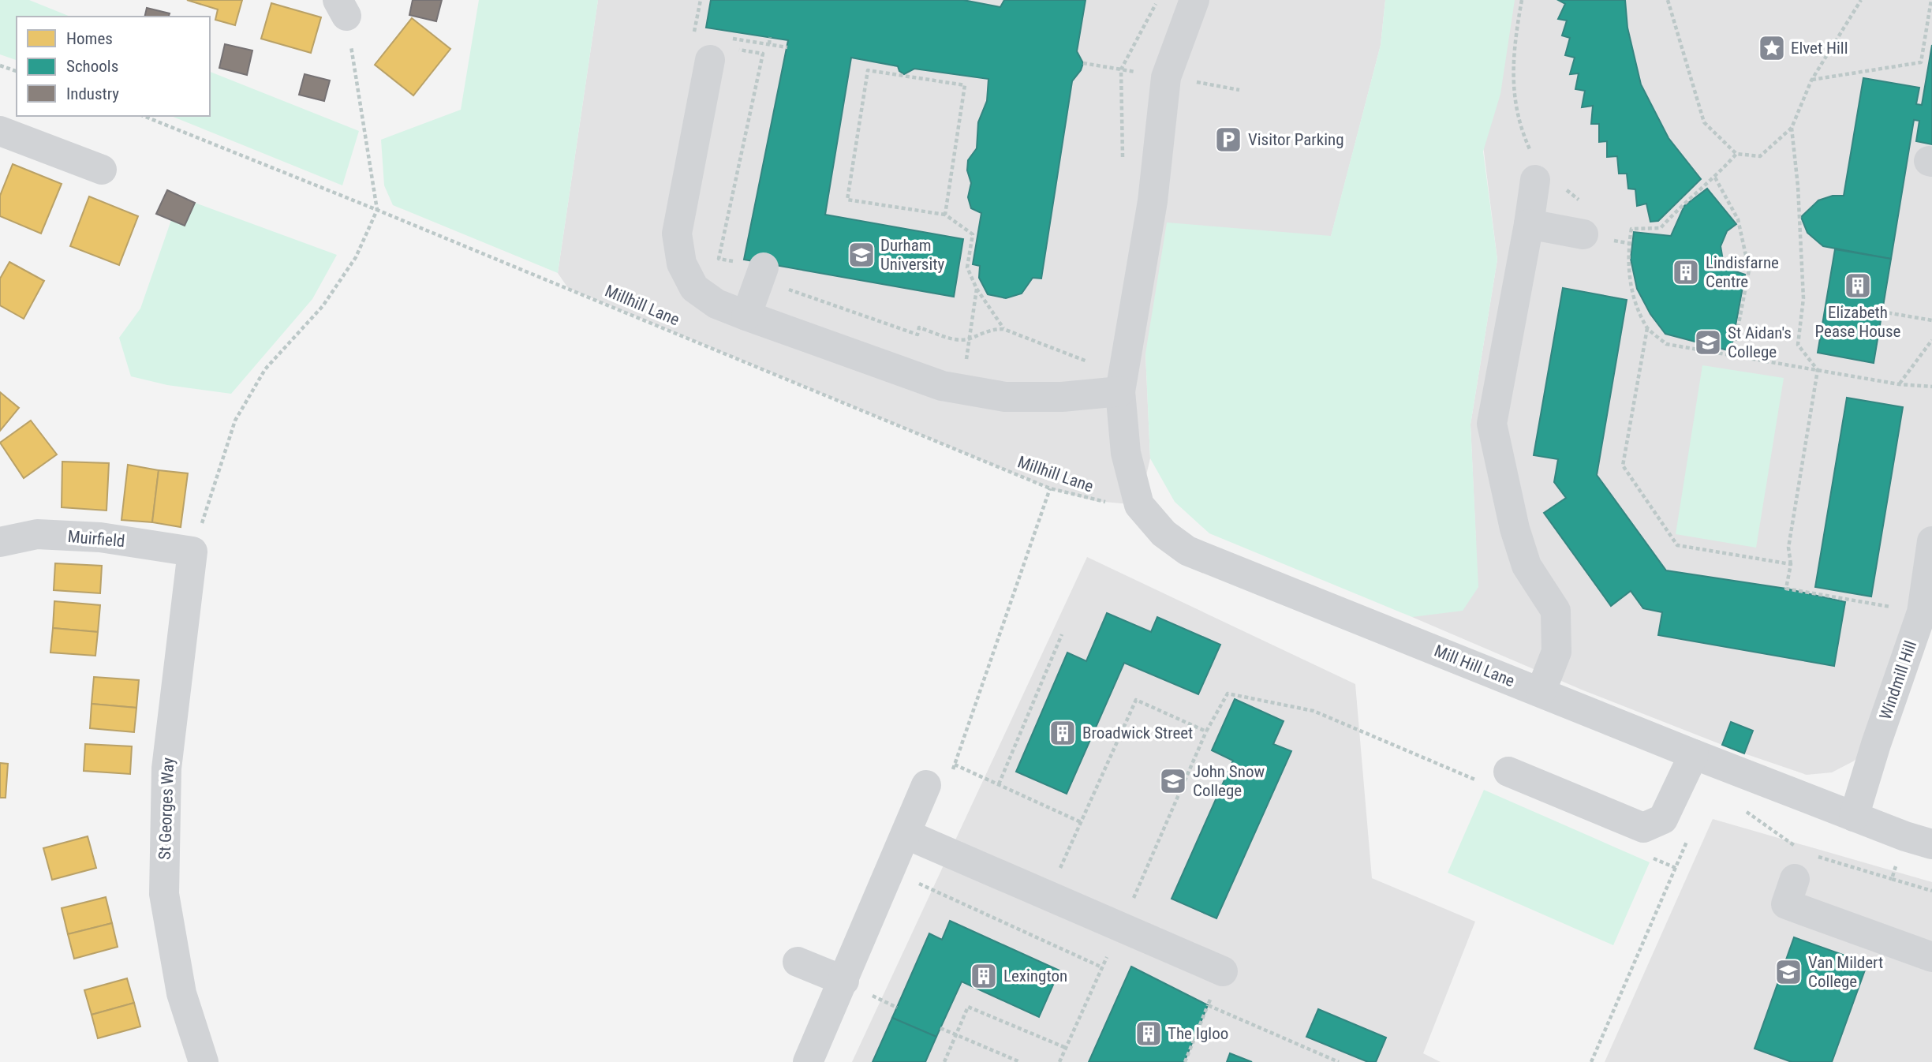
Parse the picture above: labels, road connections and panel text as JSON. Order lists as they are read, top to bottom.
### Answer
{
  "streets": {
    "street": [
      "Muirfield",
      "Mill Hill Lane",
      "Windmill Hill",
      "St Georges Way"
    ],
    "path": ["Millhill Lane"]
  },
  "crossings": [
    ["Millhill Lane", "Mill Hill Lane"],
    ["Muirfield", "St Georges Way"],
    ["Mill Hill Lane", "Windmill Hill"]
  ],
  "places": {
    "place": ["Elvet Hill"],
    "parking": ["Visitor Parking"],
    "school or university": [
      "Durham University",
      "St Aidan's College",
      "John Snow College",
      "Van Mildert College"
    ],
    "building": [
      "Lindisfarne Centre",
      "Elizabeth Pease House",
      "Broadwick Street",
      "Lexington",
      "The Igloo"
    ]
  },
  "legend": ["Homes", "Schools", "Industry"]
}
